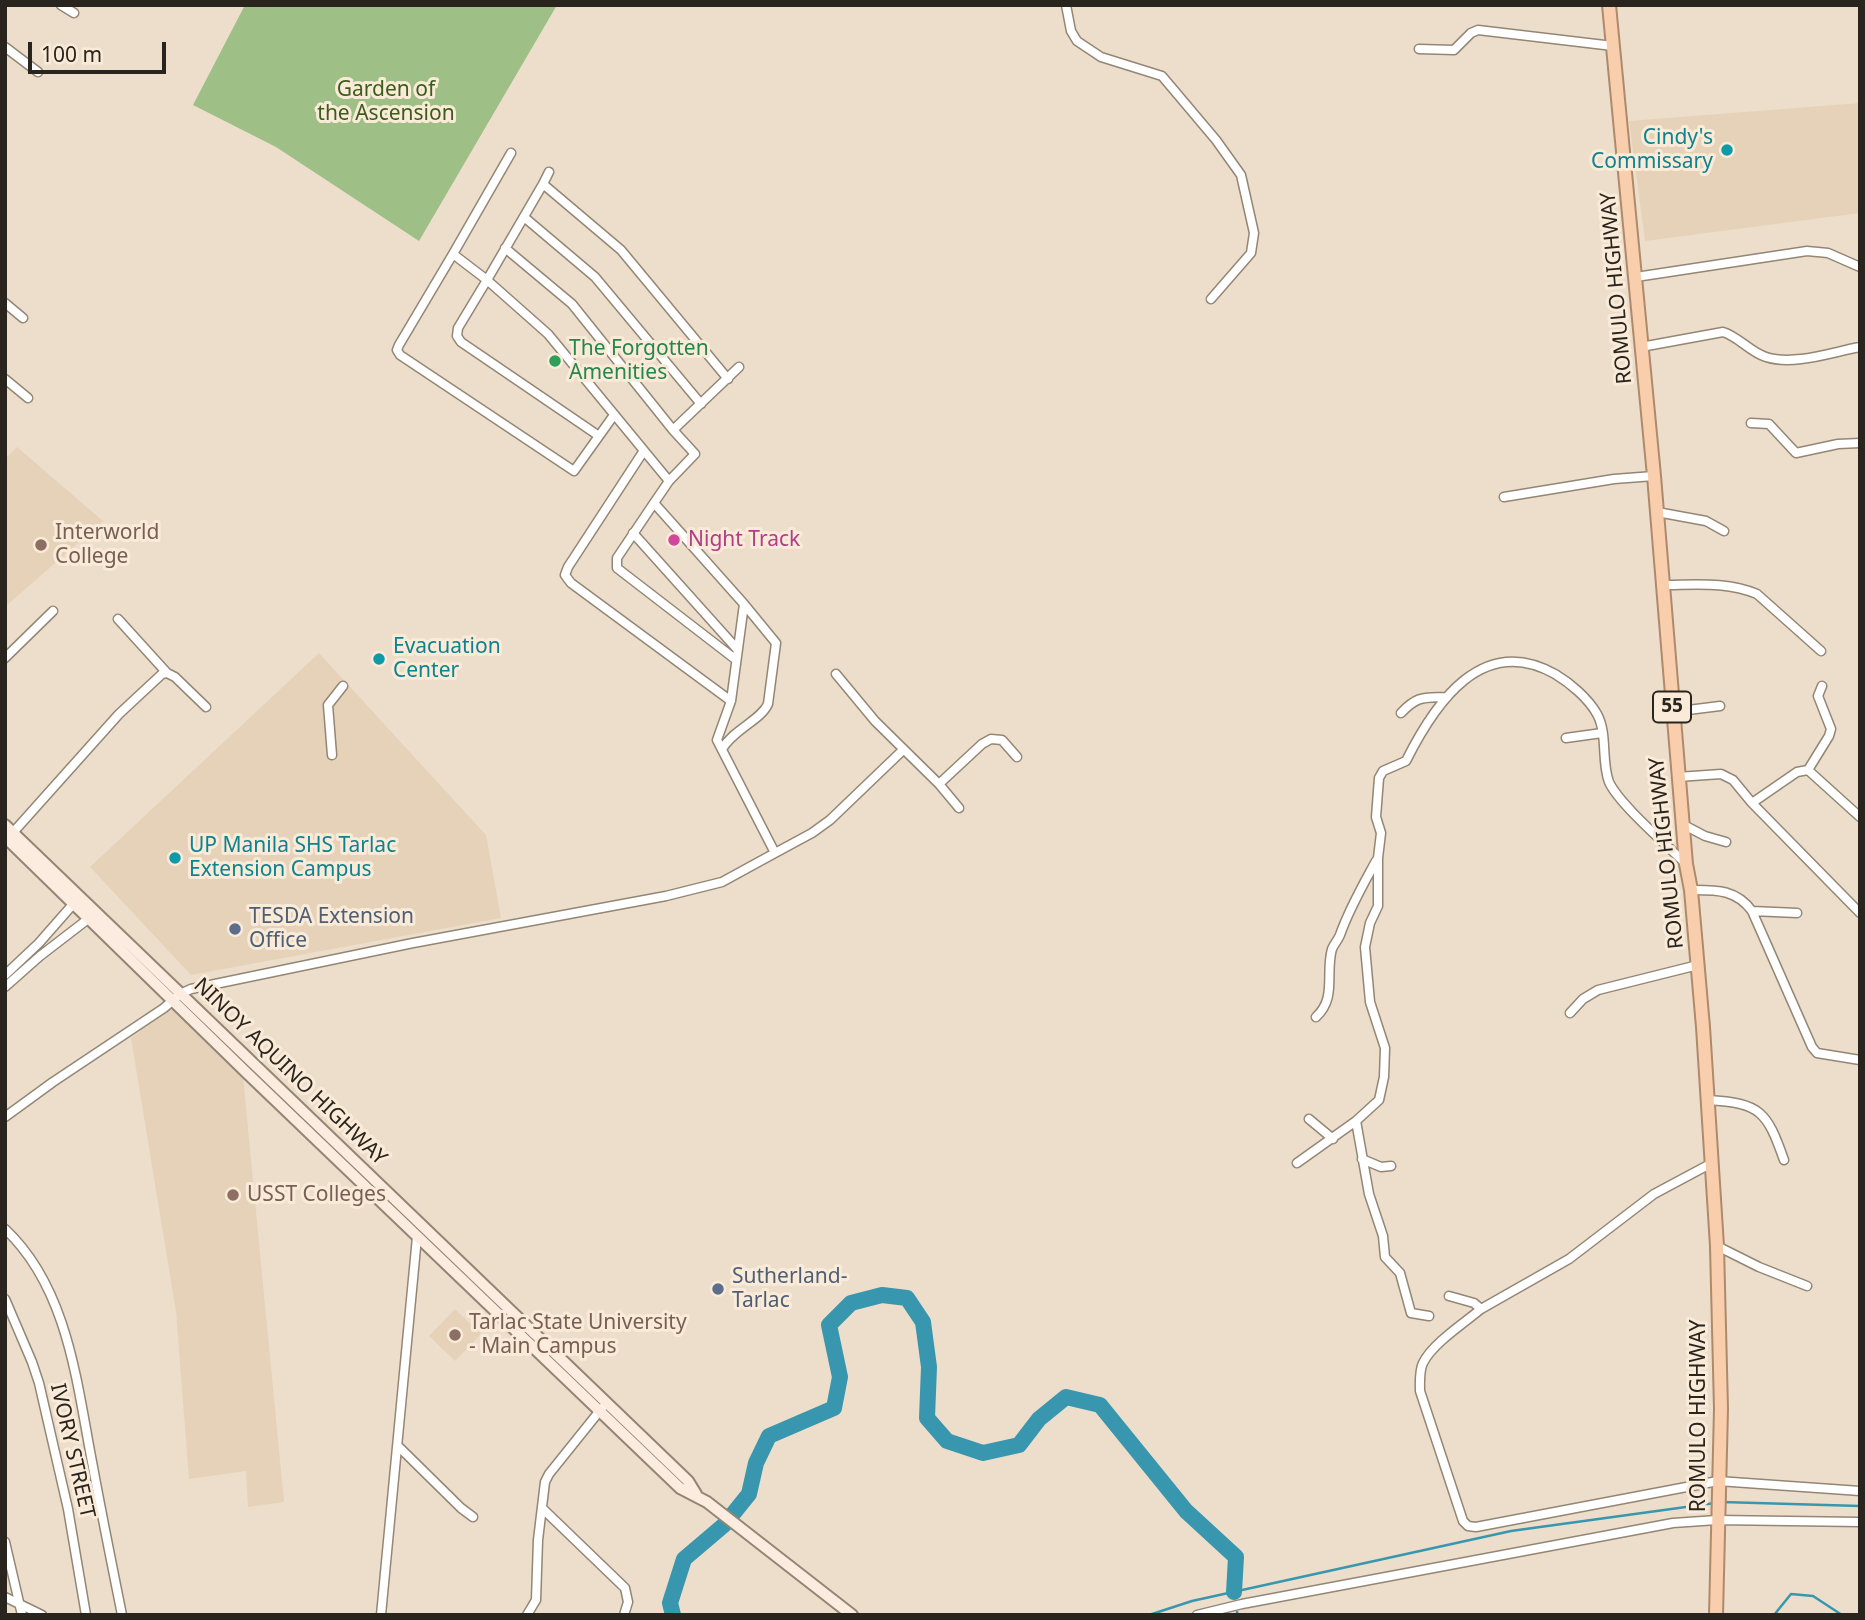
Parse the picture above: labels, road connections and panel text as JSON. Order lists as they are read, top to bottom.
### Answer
{
  "streets": {
    "highway": ["ROMULO HIGHWAY", "55"],
    "main road": ["NINOY AQUINO HIGHWAY"],
    "street": ["IVORY STREET"]
  },
  "parks": ["Garden of the Ascension"],
  "places": [
    "Cindy's Commissary",
    "The Forgotten Amenities",
    "Night Track",
    "Interworld College",
    "Evacuation Center",
    "UP Manila SHS Tarlac Extension Campus",
    "TESDA Extension Office",
    "USST Colleges",
    "Sutherland- Tarlac",
    "Tarlac State University - Main Campus"
  ],
  "scale_bar": "100 m"
}
